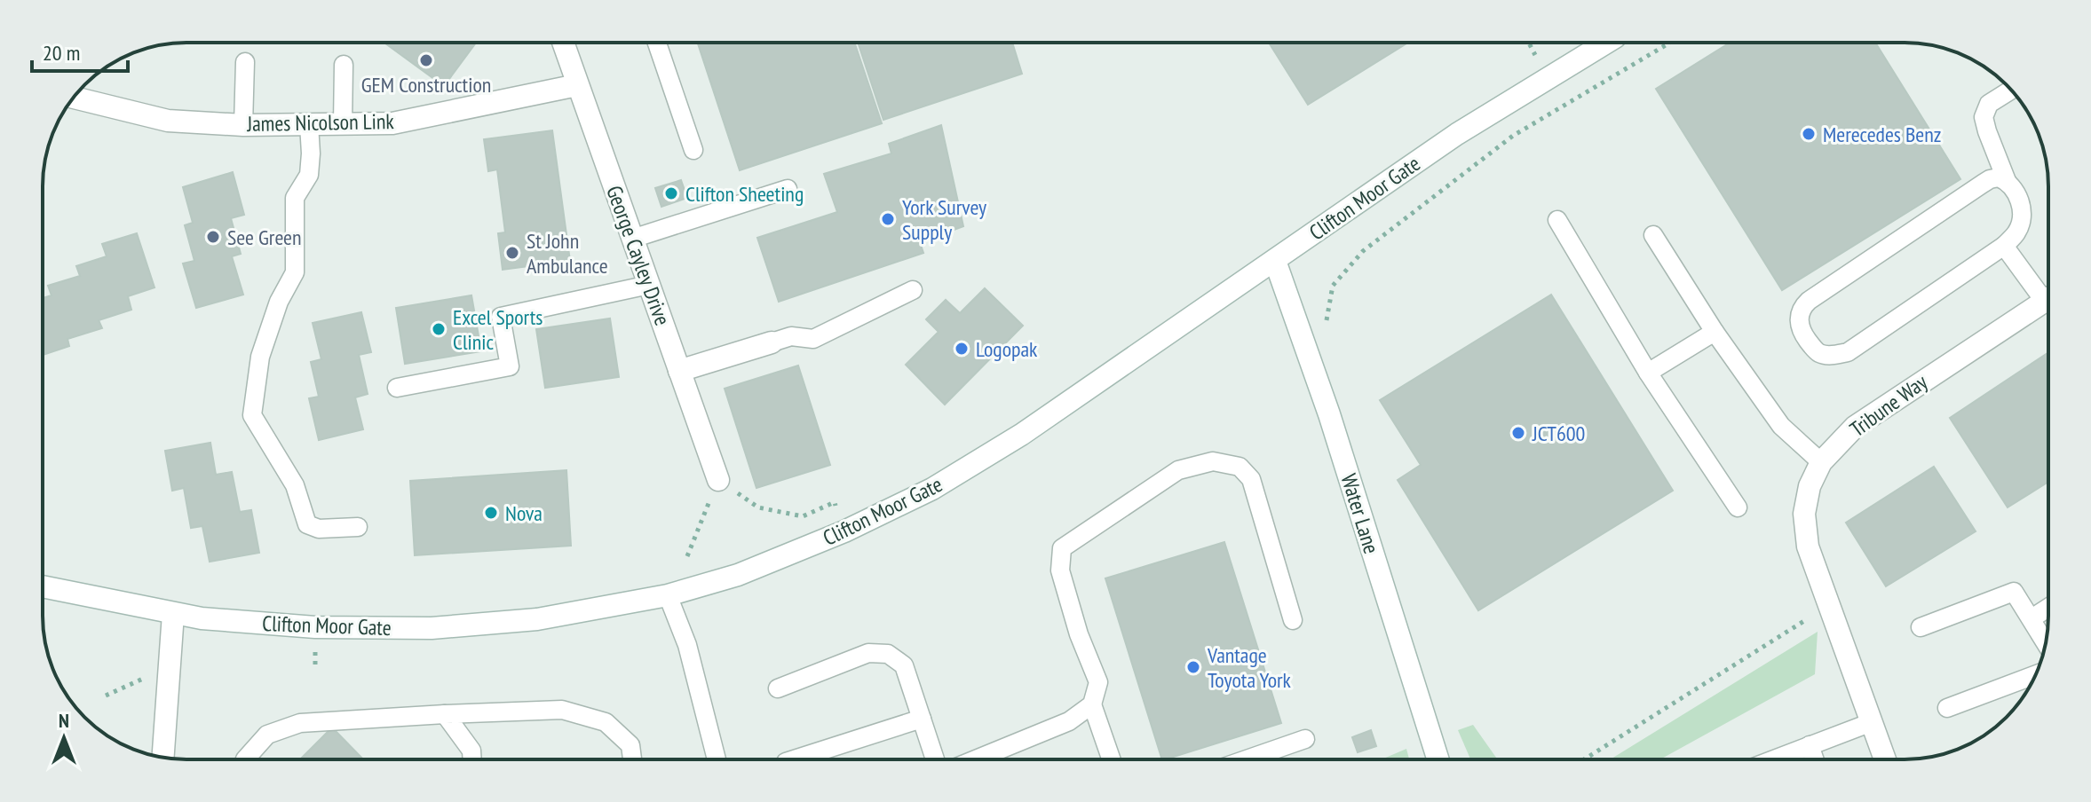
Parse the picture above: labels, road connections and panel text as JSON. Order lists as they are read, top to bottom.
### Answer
{
  "streets": {
    "street": [
      "James Nicolson Link",
      "Clifton Moor Gate",
      "George Cayley Drive",
      "Tribune Way",
      "Water Lane"
    ]
  },
  "crossings": [
    ["James Nicolson Link", "George Cayley Drive"],
    ["Clifton Moor Gate", "Water Lane"]
  ],
  "places": [
    "GEM Construction",
    "Merecedes Benz",
    "Clifton Sheeting",
    "York Survey Supply",
    "See Green",
    "St John Ambulance",
    "Excel Sports Clinic",
    "Logopak",
    "JCT600",
    "Nova",
    "Vantage Toyota York"
  ],
  "scale_bar": "20 m",
  "north": "top"
}
